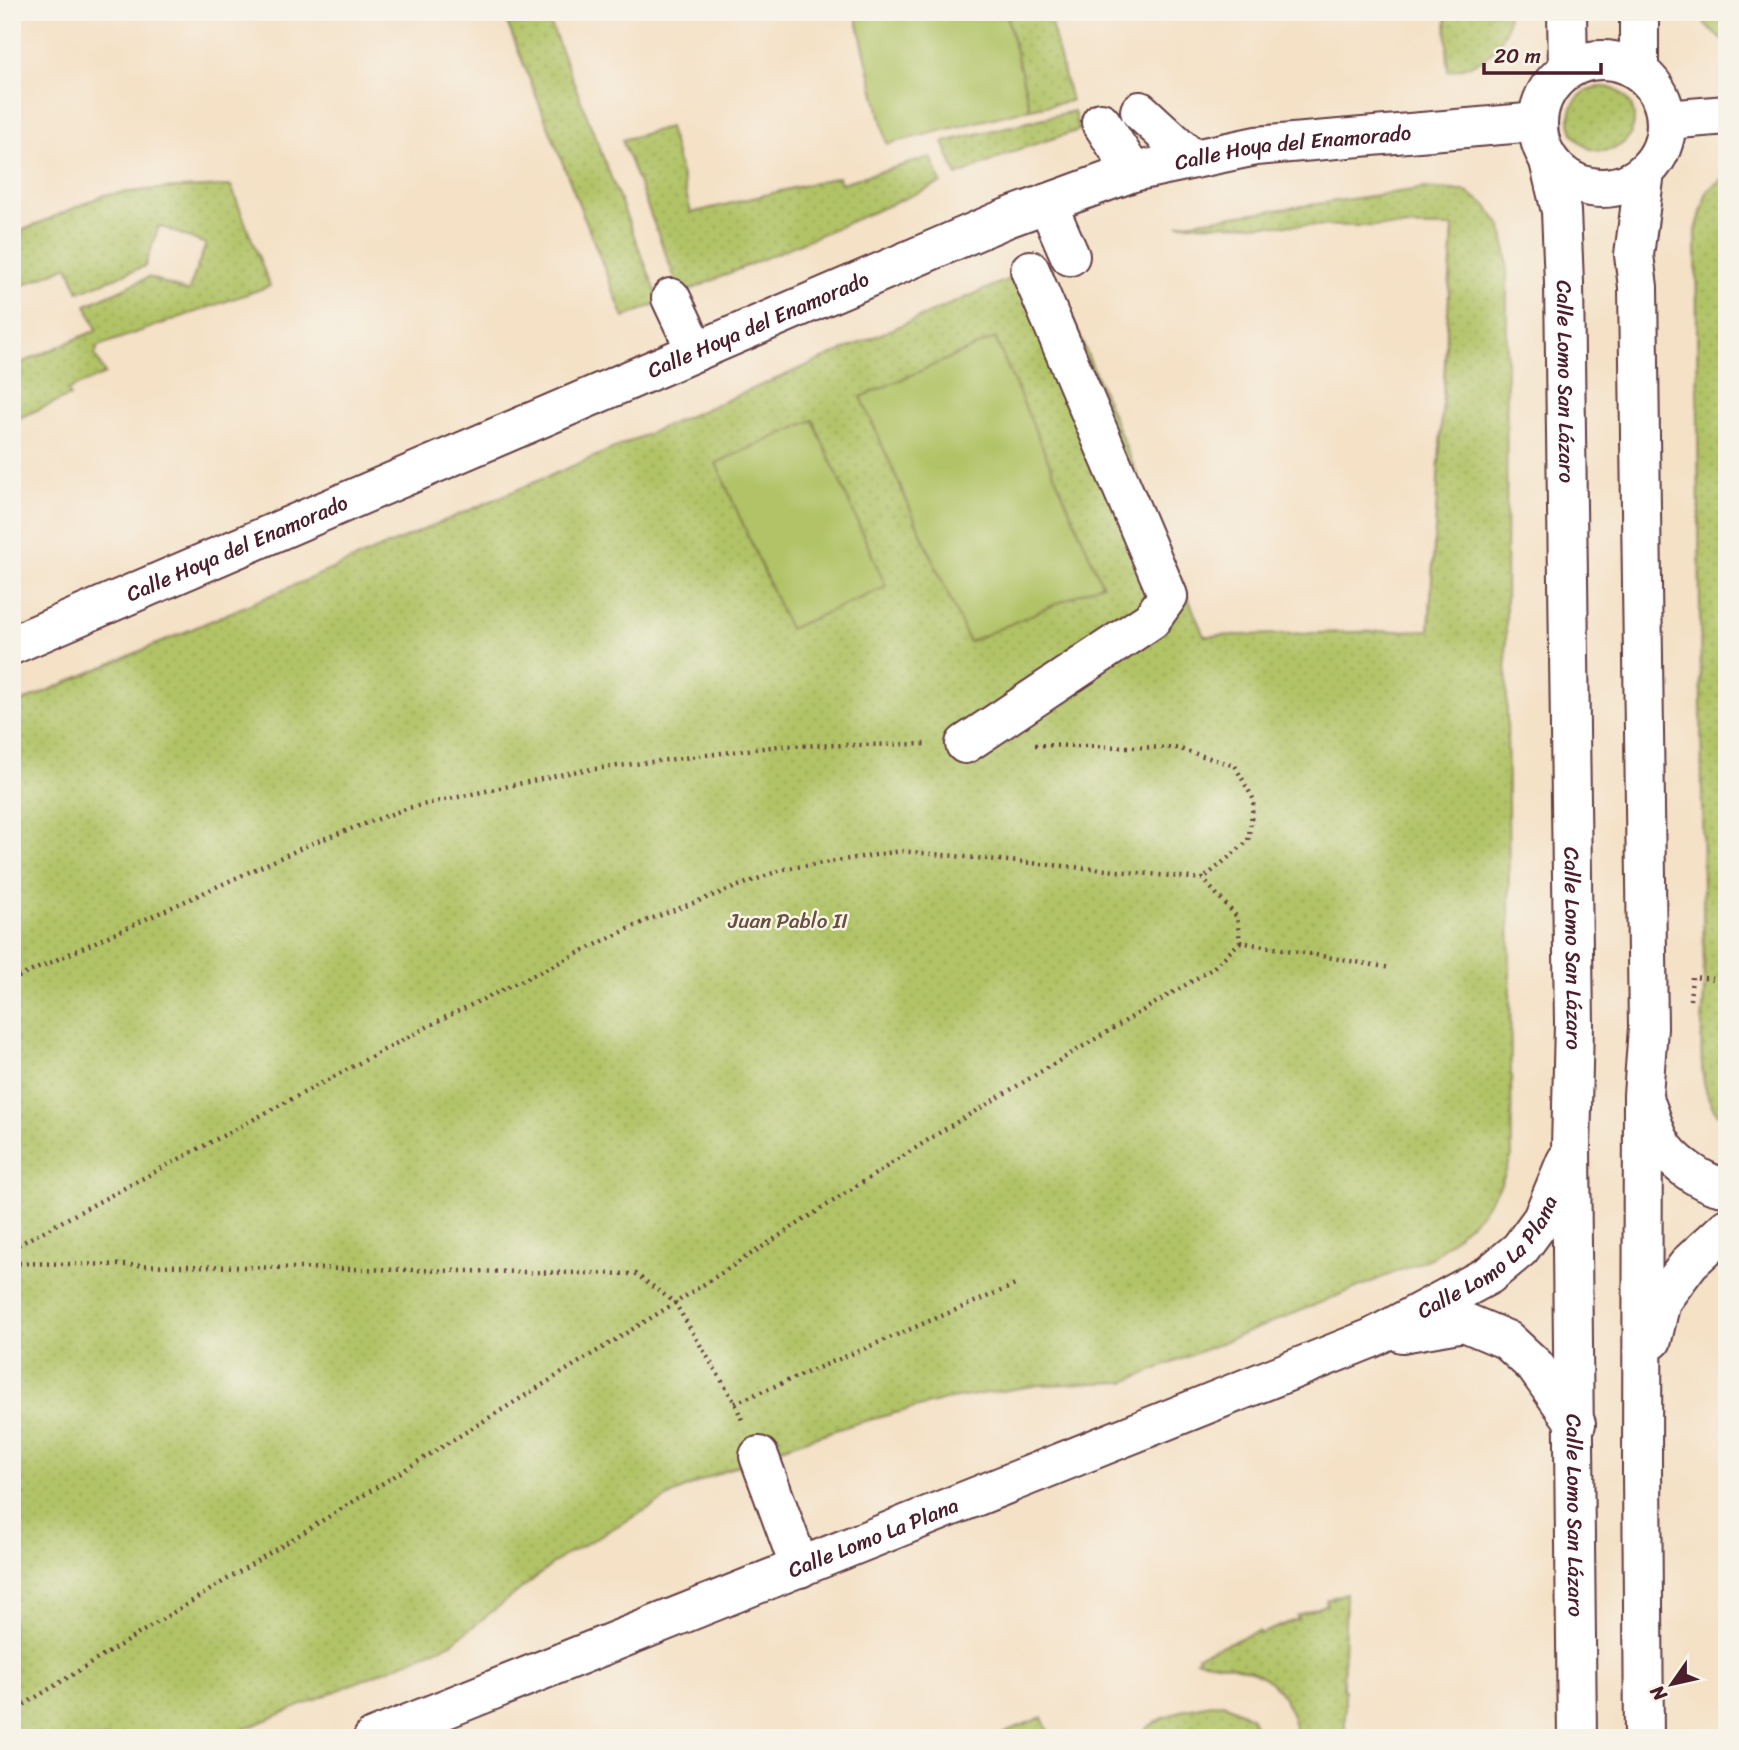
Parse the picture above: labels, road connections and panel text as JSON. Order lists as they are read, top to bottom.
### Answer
{
  "streets": {
    "street": ["Calle Hoya del Enamorado", "Calle Lomo San Lázaro", "Calle Lomo La Plana"]
  },
  "crossings": [
    ["Calle Hoya del Enamorado", "Calle Lomo San Lázaro"],
    ["Calle Lomo San Lázaro", "Calle Lomo La Plana"]
  ],
  "parks": ["Juan Pablo II"],
  "scale_bar": "20 m",
  "north": "bottom left"
}
